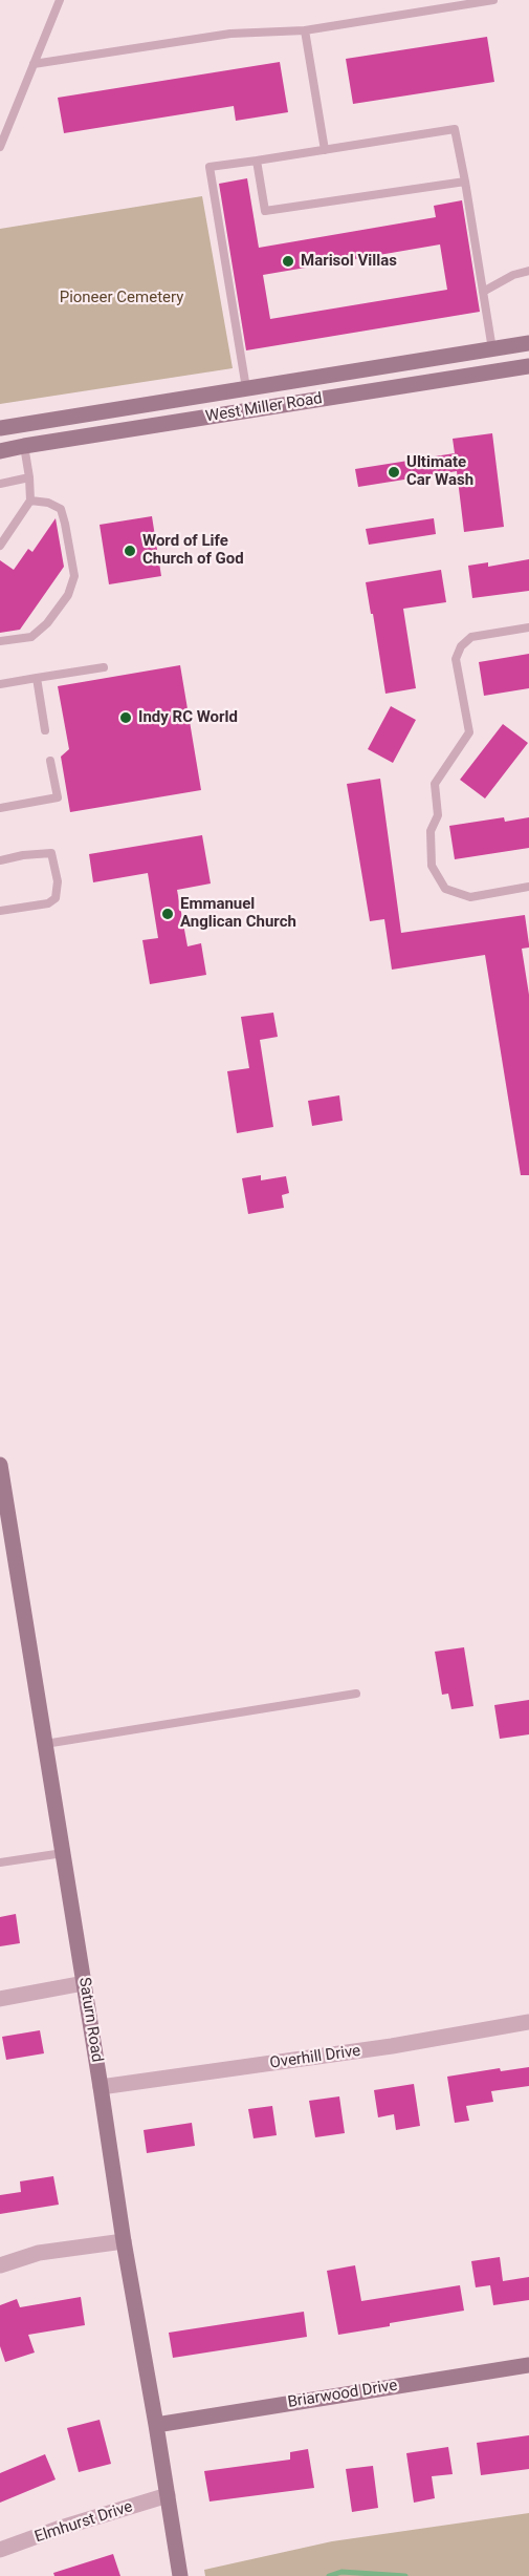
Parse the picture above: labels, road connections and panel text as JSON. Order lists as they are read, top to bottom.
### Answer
{
  "streets": {
    "street": [
      "West Miller Road",
      "Saturn Road",
      "Overhill Drive",
      "Briarwood Drive",
      "Elmhurst Drive"
    ]
  },
  "crossings": [
    ["Saturn Road", "Overhill Drive"],
    ["Saturn Road", "Briarwood Drive"],
    ["Saturn Road", "Elmhurst Drive"]
  ],
  "parks": ["Pioneer Cemetery"],
  "places": [
    "Marisol Villas",
    "Ultimate Car Wash",
    "Word of Life Church of God",
    "Indy RC World",
    "Emmanuel Anglican Church"
  ]
}
